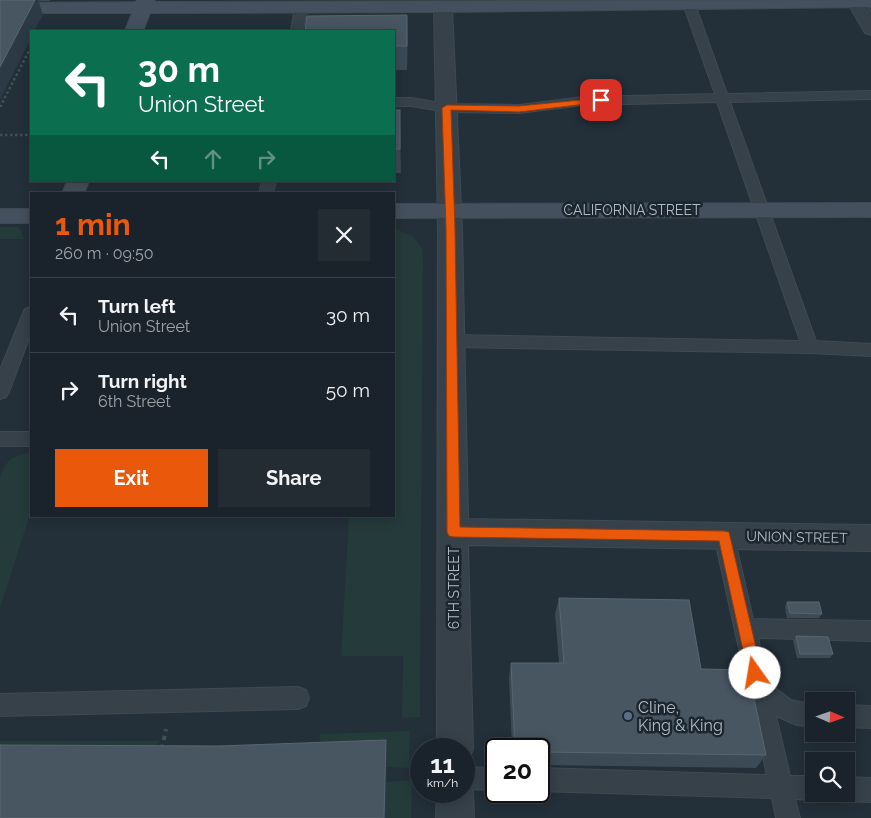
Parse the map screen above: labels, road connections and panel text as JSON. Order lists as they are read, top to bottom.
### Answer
{
  "streets": {
    "street": ["CALIFORNIA STREET", "UNION STREET", "6TH STREET"]
  },
  "crossings": [
    ["CALIFORNIA STREET", "6TH STREET"],
    ["UNION STREET", "6TH STREET"]
  ],
  "places": ["Cline, King & King"],
  "north": "right",
  "page": {
    "turn": ["30 m", "Union Street"],
    "heading": ["1 min", "260 m · 09:50"],
    "list": [
      {
        "name": "Turn left",
        "note": "Union Street",
        "value": "30 m"
      },
      {
        "name": "Turn right",
        "note": "6th Street",
        "value": "50 m"
      }
    ],
    "buttons": ["Exit", "Share"],
    "speed": "11 km/h",
    "limit": "20"
  }
}
